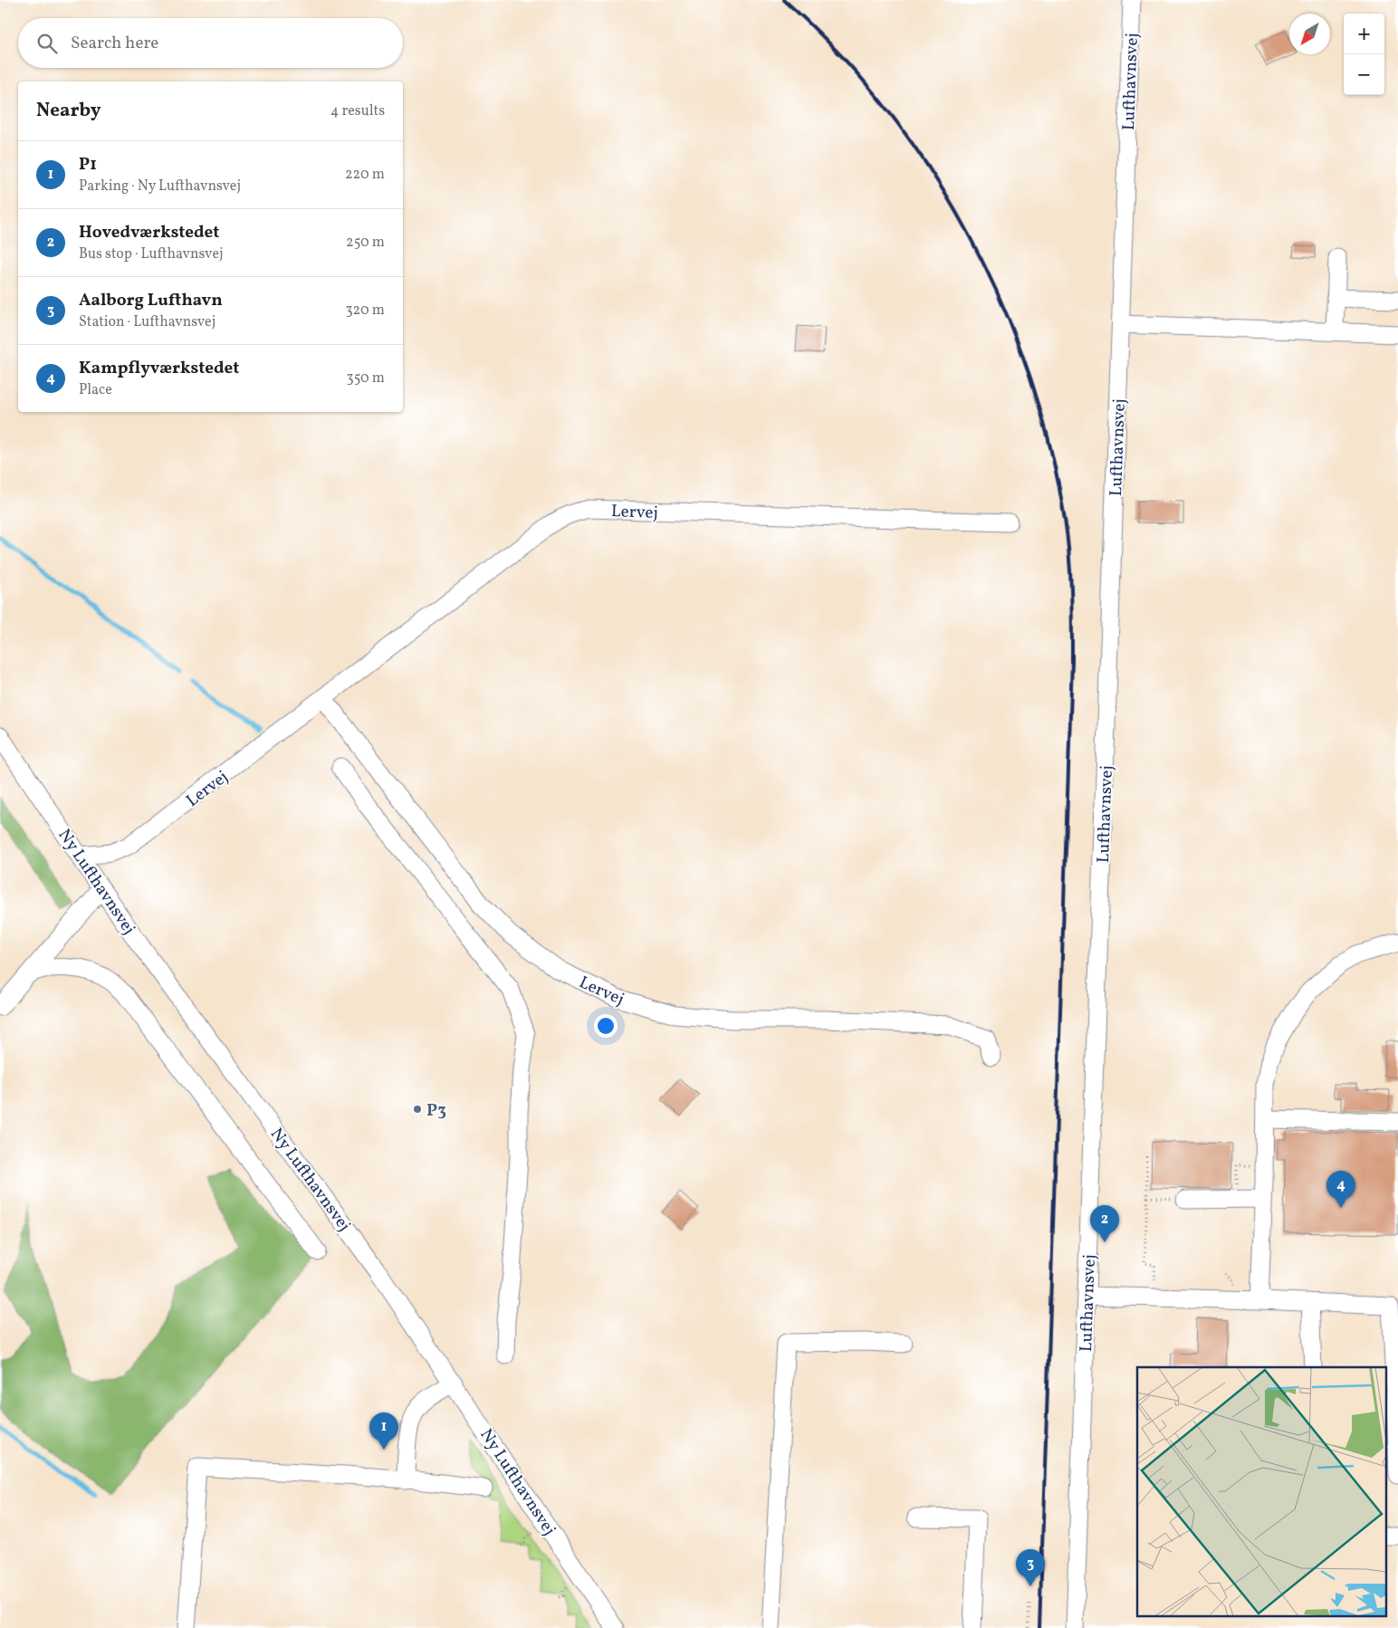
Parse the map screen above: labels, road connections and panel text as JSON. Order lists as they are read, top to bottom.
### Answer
{
  "streets": {
    "street": ["Lufthavnsvej", "Lervej", "Ny Lufthavnsvej"]
  },
  "crossings": [
    ["Lervej", "Ny Lufthavnsvej"]
  ],
  "places": ["P3"],
  "north": "bottom left",
  "page": {
    "map_buttons": ["+", "−"],
    "search": "Search here",
    "heading": ["Nearby", "4 results"],
    "list": [
      {
        "mark": "1",
        "name": "P1",
        "note": "Parking · Ny Lufthavnsvej",
        "value": "220 m"
      },
      {
        "mark": "2",
        "name": "Hovedværkstedet",
        "note": "Bus stop · Lufthavnsvej",
        "value": "250 m"
      },
      {
        "mark": "3",
        "name": "Aalborg Lufthavn",
        "note": "Station · Lufthavnsvej",
        "value": "320 m"
      },
      {
        "mark": "4",
        "name": "Kampflyværkstedet",
        "note": "Place",
        "value": "350 m"
      }
    ],
    "pins": [
      "4",
      "2",
      "1",
      "3"
    ]
  }
}
